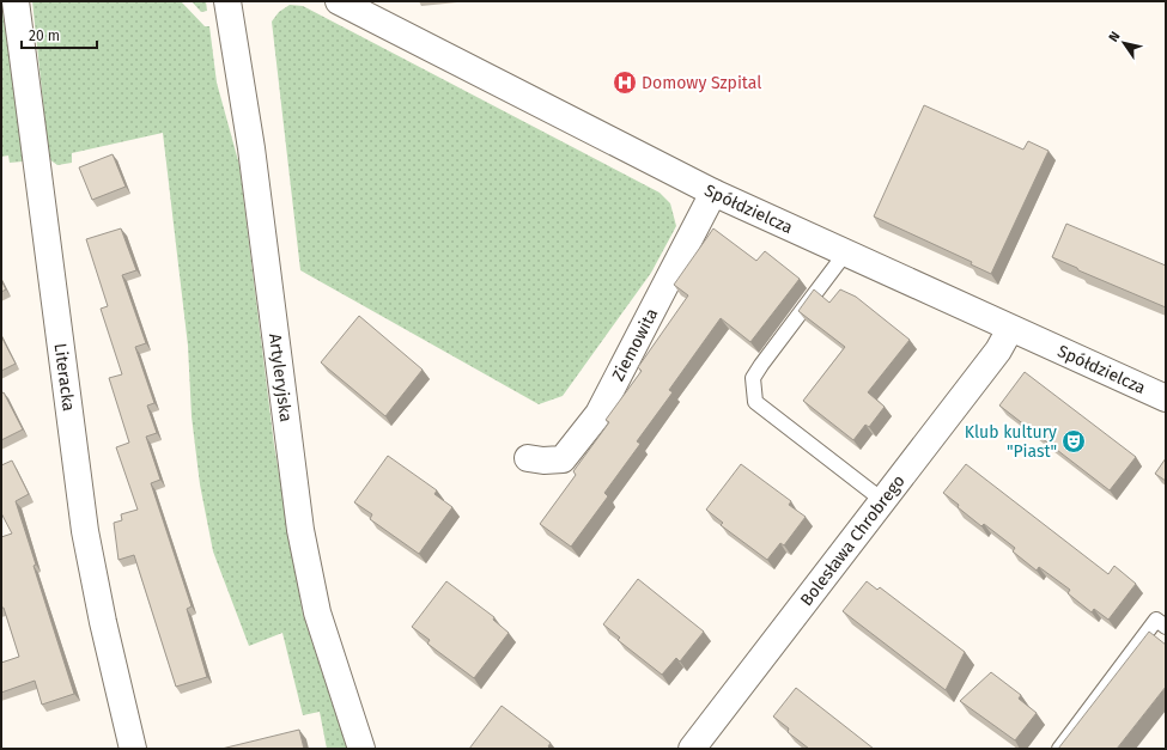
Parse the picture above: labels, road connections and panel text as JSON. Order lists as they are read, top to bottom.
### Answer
{
  "streets": {
    "street": [
      "Spółdzielcza",
      "Ziemowita",
      "Literacka",
      "Artyleryjska",
      "Bolesława Chrobrego"
    ]
  },
  "crossings": [
    ["Spółdzielcza", "Ziemowita"],
    ["Spółdzielcza", "Bolesława Chrobrego"]
  ],
  "places": {
    "hospital": ["Domowy Szpital"],
    "theatre": ["Klub kultury \"Piast\""]
  },
  "scale_bar": "20 m",
  "north": "top left"
}
